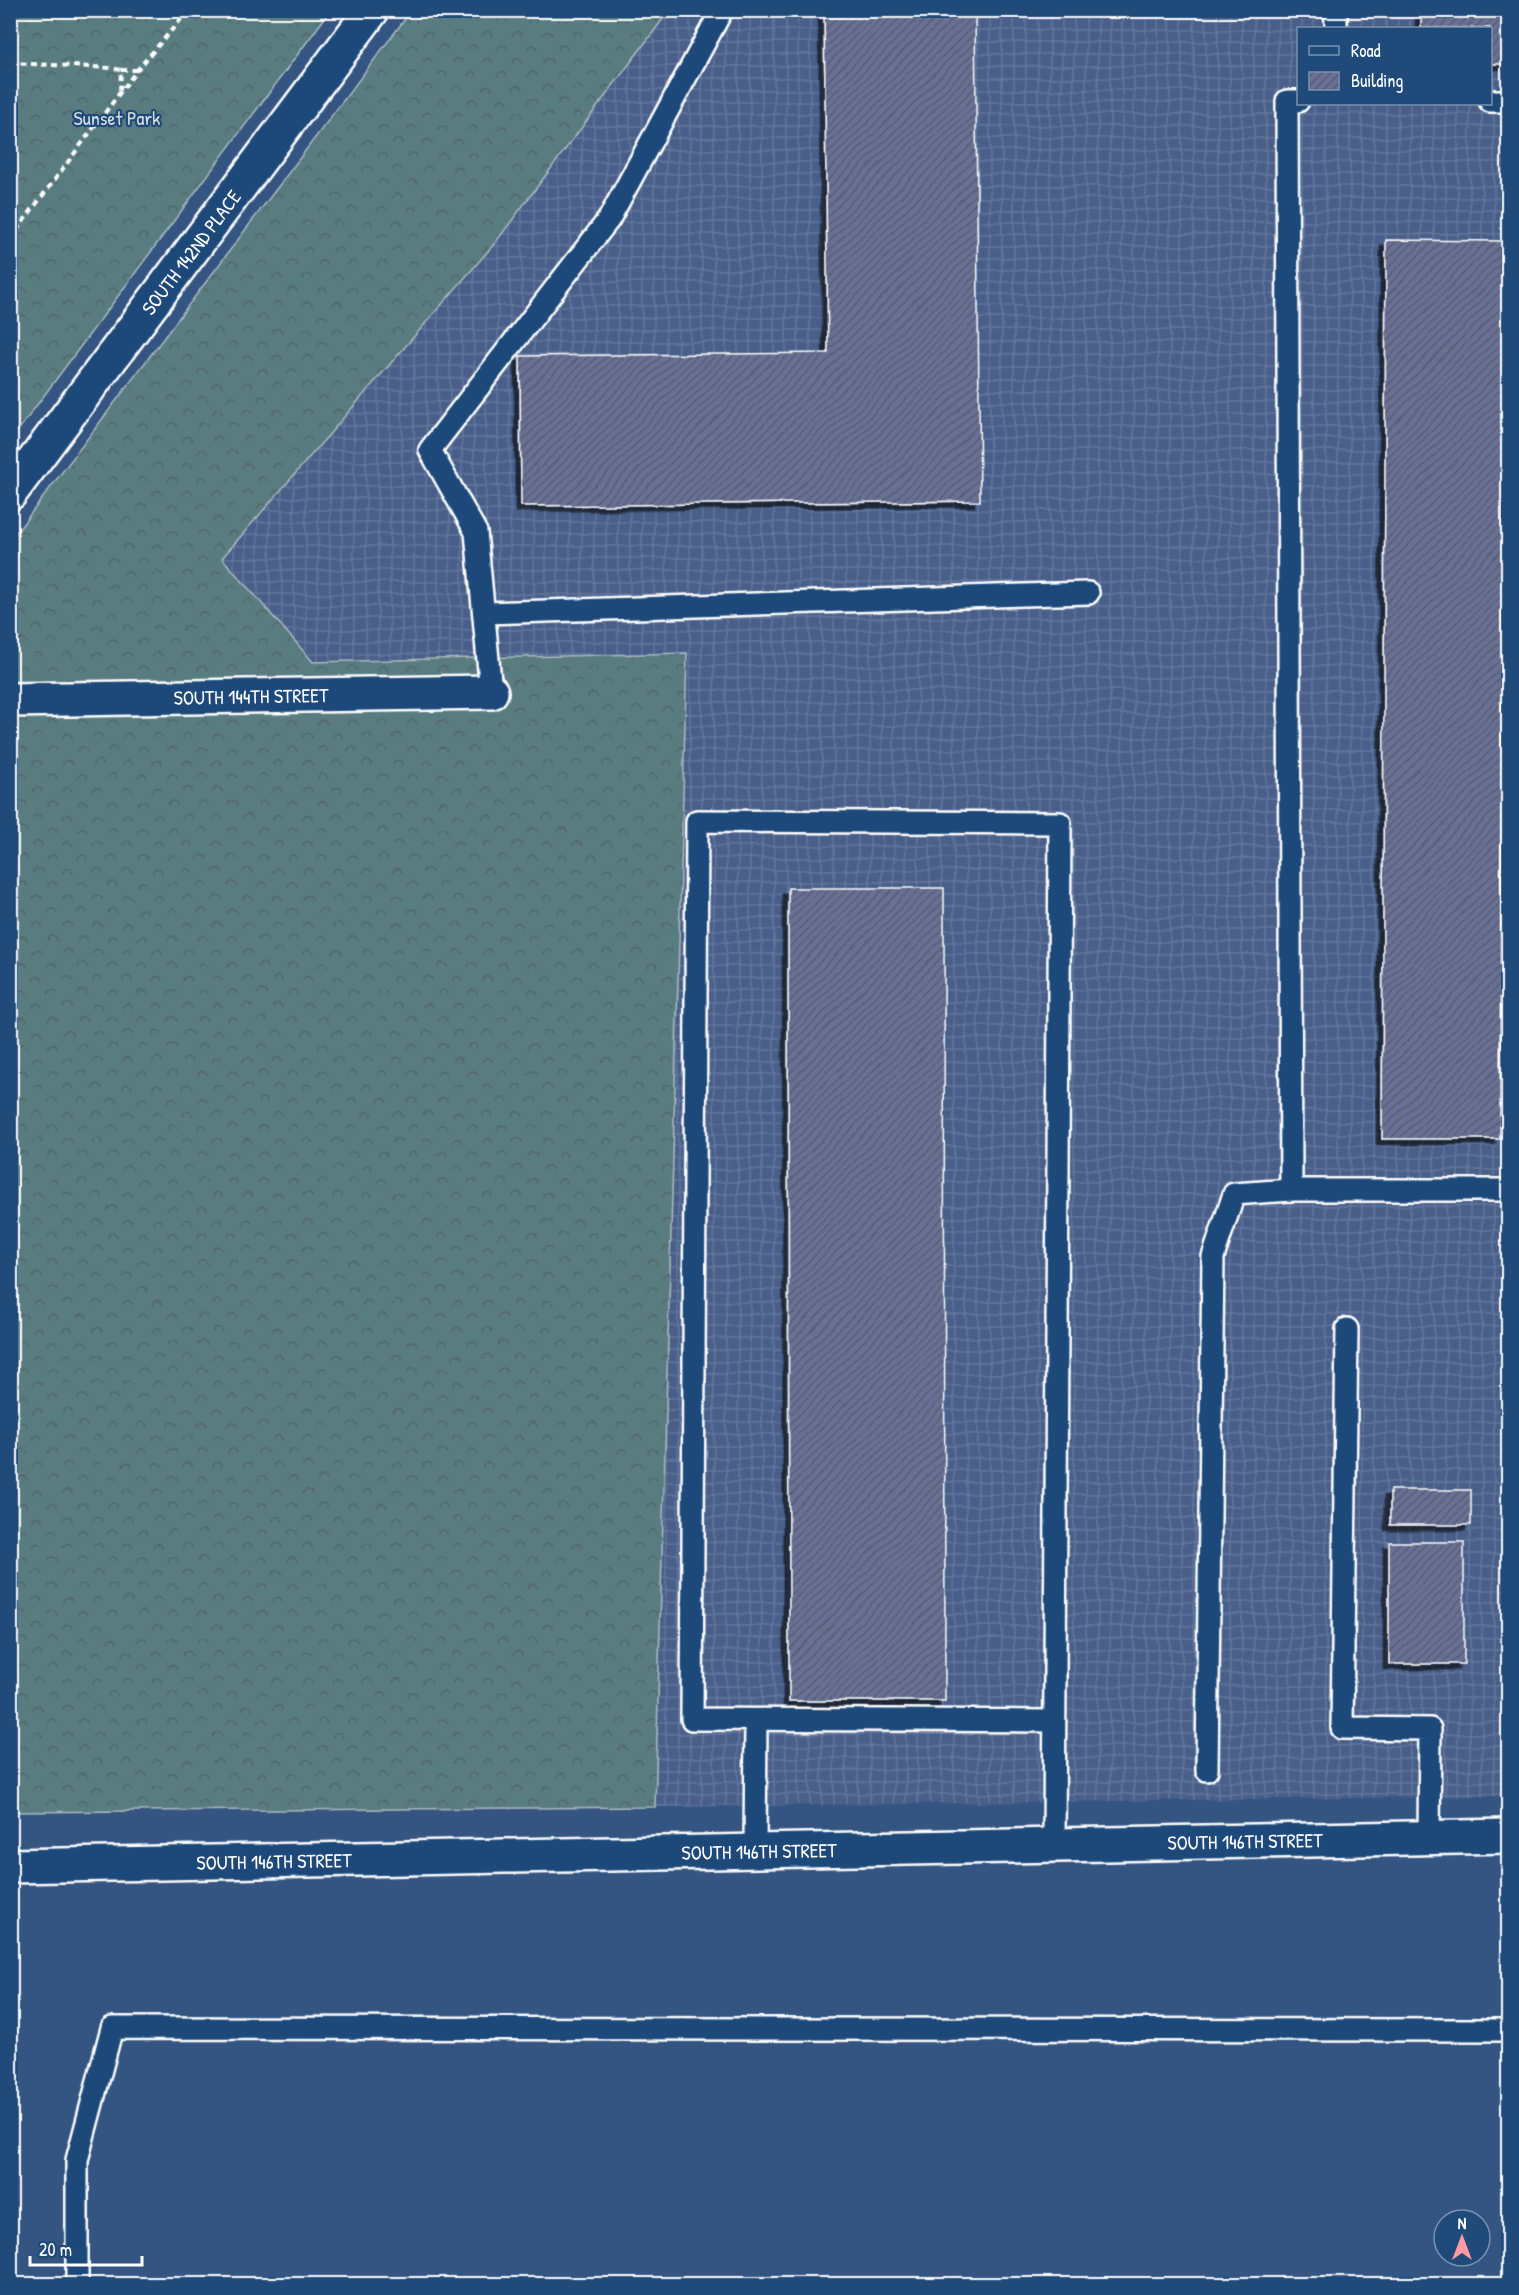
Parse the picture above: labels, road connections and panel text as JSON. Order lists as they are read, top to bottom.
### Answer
{
  "streets": {
    "street": ["SOUTH 142ND PLACE", "SOUTH 144TH STREET", "SOUTH 146TH STREET"]
  },
  "parks": ["Sunset Park"],
  "legend": ["Road", "Building"],
  "scale_bar": "20 m",
  "north": "top"
}
